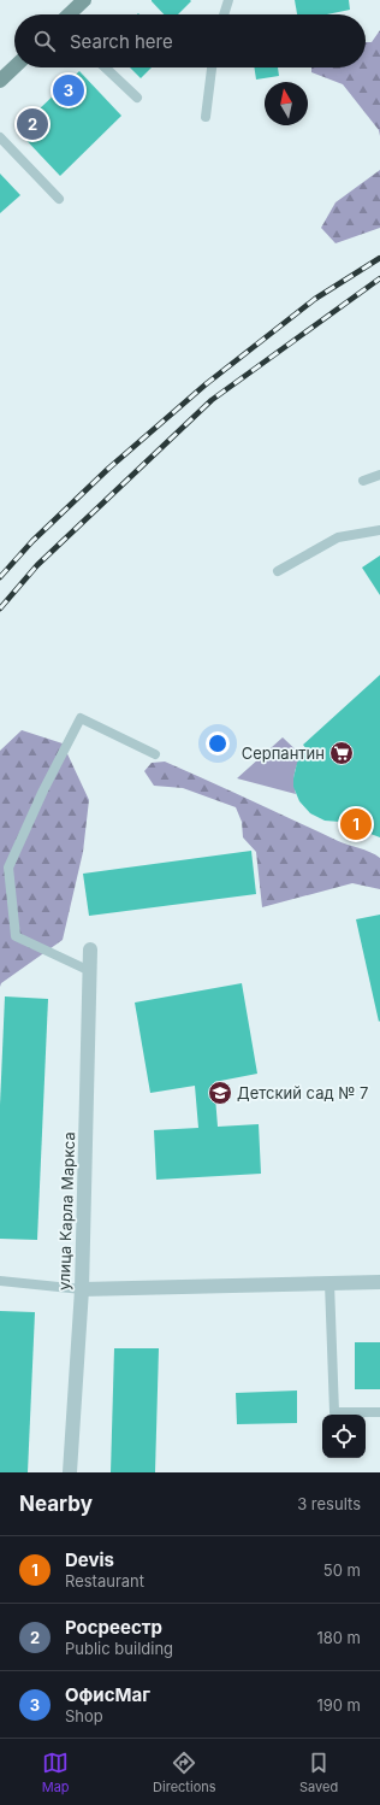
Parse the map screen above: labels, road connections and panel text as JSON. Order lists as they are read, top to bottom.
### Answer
{
  "streets": {
    "street": ["улица Карла Маркса"]
  },
  "places": {
    "supermarket": ["Серпантин"],
    "school or university": ["Детский сад № 7"]
  },
  "north": "top",
  "page": {
    "search": "Search here",
    "pins": ["3", "2", "1"],
    "heading": ["Nearby", "3 results"],
    "list": [
      {
        "mark": "1",
        "name": "Devis",
        "note": "Restaurant",
        "value": "50 m"
      },
      {
        "mark": "2",
        "name": "Росреестр",
        "note": "Public building",
        "value": "180 m"
      },
      {
        "mark": "3",
        "name": "ОфисМаг",
        "note": "Shop",
        "value": "190 m"
      }
    ],
    "nav": ["Map", "Directions", "Saved"]
  }
}
